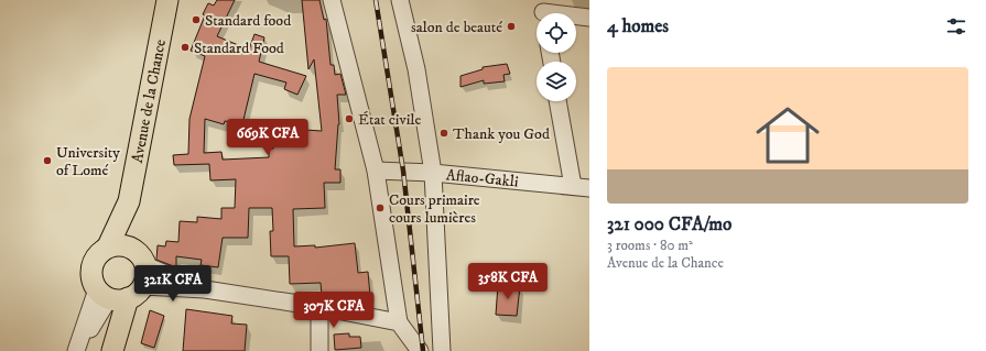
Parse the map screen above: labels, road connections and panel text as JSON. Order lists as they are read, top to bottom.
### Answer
{
  "streets": {
    "main road": ["Avenue de la Chance"],
    "street": ["Aflao-Gakli"]
  },
  "places": [
    "Standard food",
    "salon de beauté",
    "Standard Food",
    "État civile",
    "Thank you God",
    "University of Lomé",
    "Cours primaire cours lumières"
  ],
  "page": {
    "heading": "4 homes",
    "list": [
      {
        "name": "321 000 CFA/mo",
        "note": "3 rooms · 80 m² · Avenue de la Chance"
      }
    ],
    "price": [
      "669K CFA",
      "358K CFA",
      "321K CFA",
      "307K CFA"
    ]
  }
}
